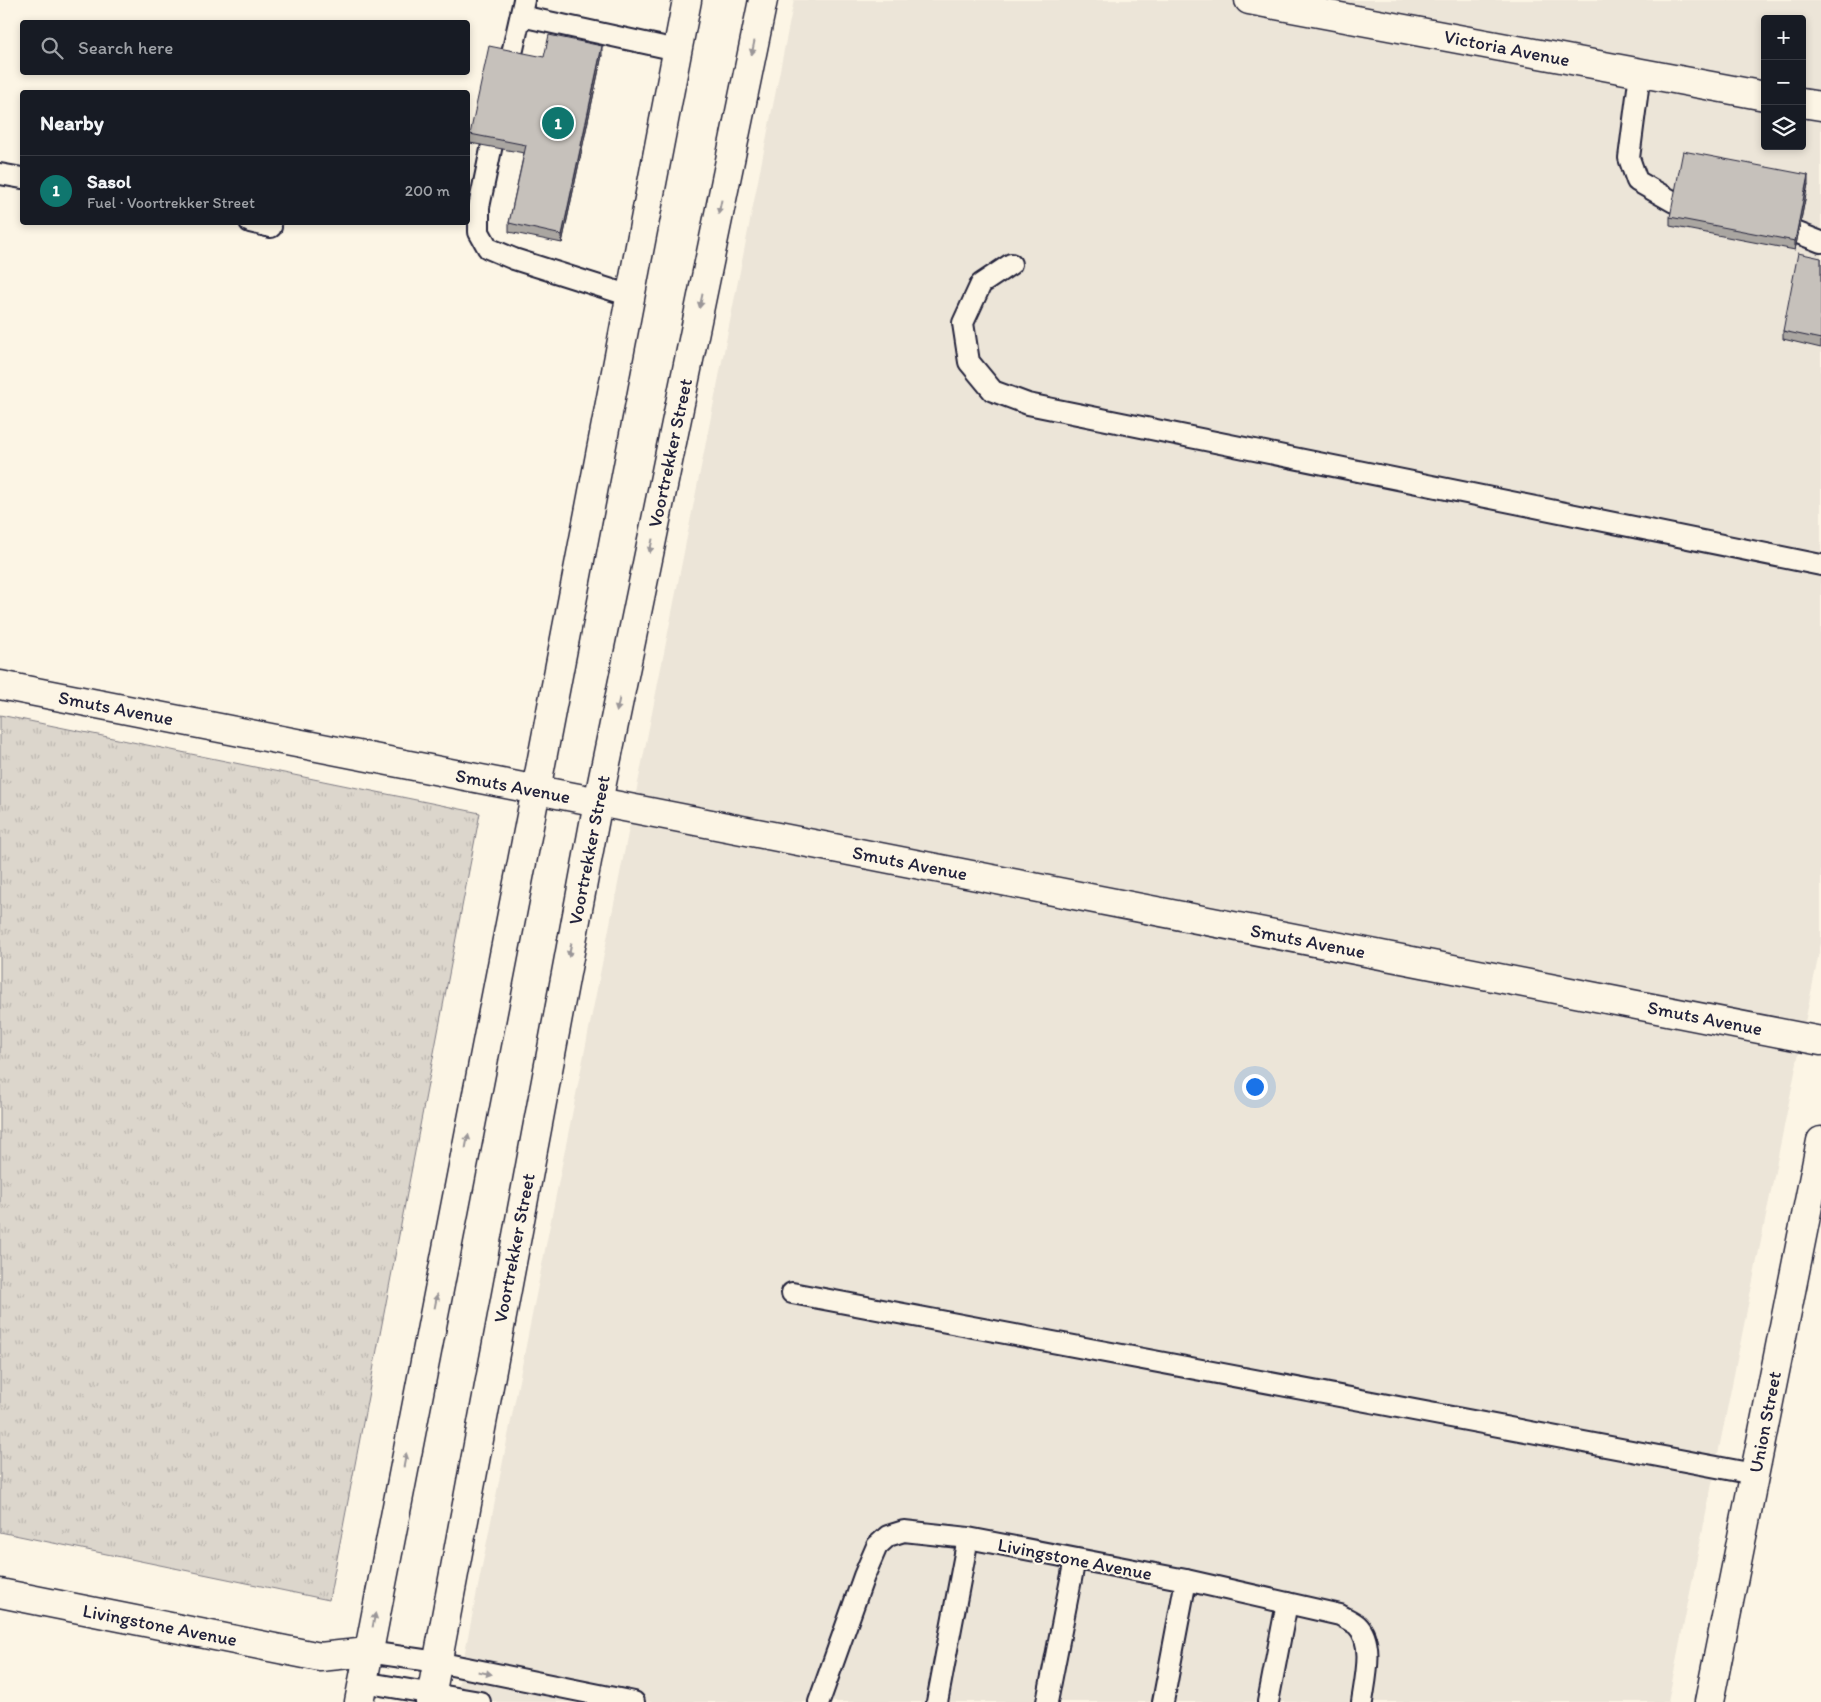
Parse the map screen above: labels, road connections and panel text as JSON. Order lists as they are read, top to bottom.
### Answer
{
  "streets": {
    "main road": [
      "Victoria Avenue",
      "Voortrekker Street",
      "Smuts Avenue",
      "Union Street",
      "Livingstone Avenue"
    ]
  },
  "crossings": [
    ["Voortrekker Street", "Smuts Avenue"],
    ["Voortrekker Street", "Livingstone Avenue"]
  ],
  "page": {
    "map_buttons": ["+", "−"],
    "search": "Search here",
    "heading": "Nearby",
    "pins": "1",
    "list": [
      {
        "mark": "1",
        "name": "Sasol",
        "note": "Fuel · Voortrekker Street",
        "value": "200 m"
      }
    ]
  }
}
